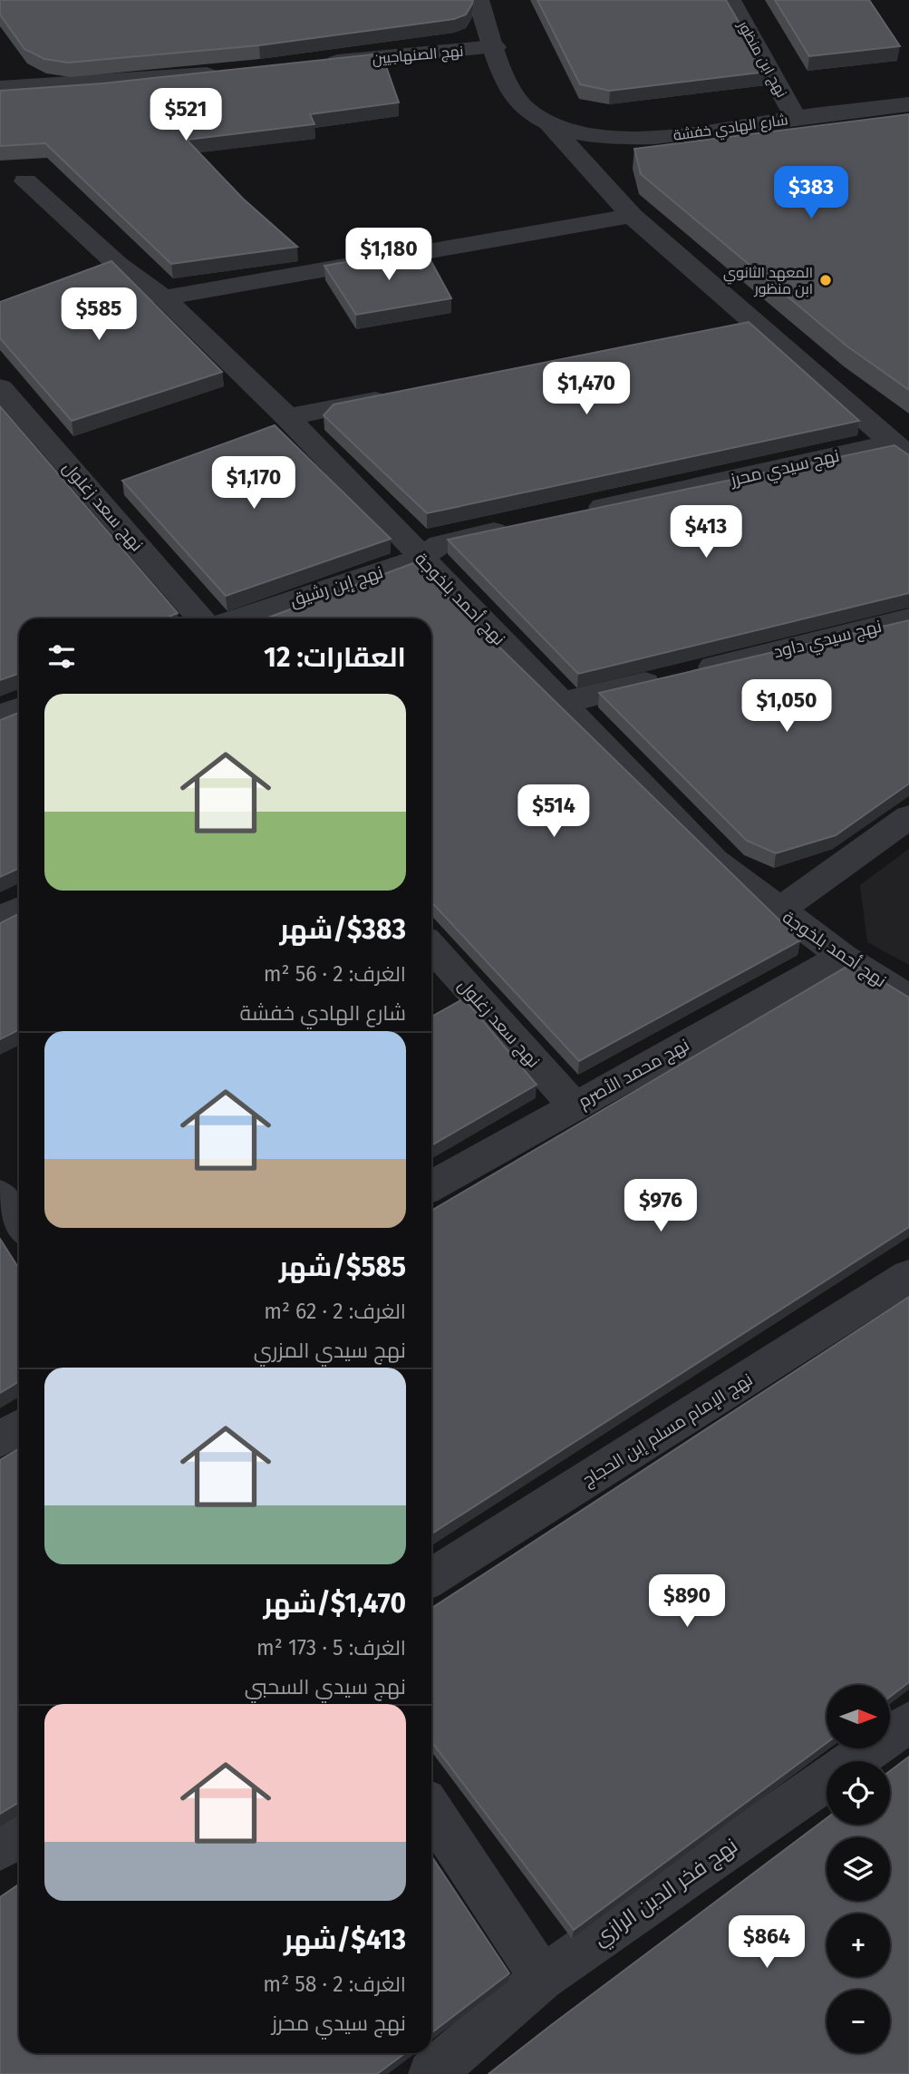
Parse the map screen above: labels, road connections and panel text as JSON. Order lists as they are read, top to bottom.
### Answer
{
  "streets": {
    "street": [
      "نهج الصنهاجيين",
      "نهج ابن منظور",
      "شارع الهادي خفشة",
      "نهج سيدي محرز",
      "نهج سعد زغلول",
      "نهج إبن رشيق",
      "نهج أحمد بلخوجة",
      "نهج سيدي داود",
      "نهج محمد الأصرم",
      "نهج اﻹمام مسلم إبن الحجاج",
      "نهج فخر الدين الرازي"
    ]
  },
  "crossings": [
    ["نهج ابن منظور", "شارع الهادي خفشة"],
    ["نهج سعد زغلول", "نهج محمد الأصرم"],
    ["نهج إبن رشيق", "نهج أحمد بلخوجة"],
    ["نهج أحمد بلخوجة", "نهج سيدي داود"],
    ["نهج أحمد بلخوجة", "نهج محمد الأصرم"]
  ],
  "places": ["المعهد الثانوي ابن منظور"],
  "north": "right",
  "page": {
    "price": [
      "$521",
      "$383",
      "$1,180",
      "$585",
      "$1,470",
      "$1,170",
      "$413",
      "$1,050",
      "$514",
      "$976",
      "$890",
      "$864"
    ],
    "heading": "العقارات: 12",
    "list": [
      {
        "name": "$383/شهر",
        "note": "الغرف: 2 · 56 m² · شارع الهادي خفشة"
      },
      {
        "name": "$585/شهر",
        "note": "الغرف: 2 · 62 m² · نهج سيدي المزري"
      },
      {
        "name": "$1,470/شهر",
        "note": "الغرف: 5 · 173 m² · نهج سيدي السحبي"
      },
      {
        "name": "$413/شهر",
        "note": "الغرف: 2 · 58 m² · نهج سيدي محرز"
      }
    ],
    "map_buttons": ["+", "−"]
  }
}
